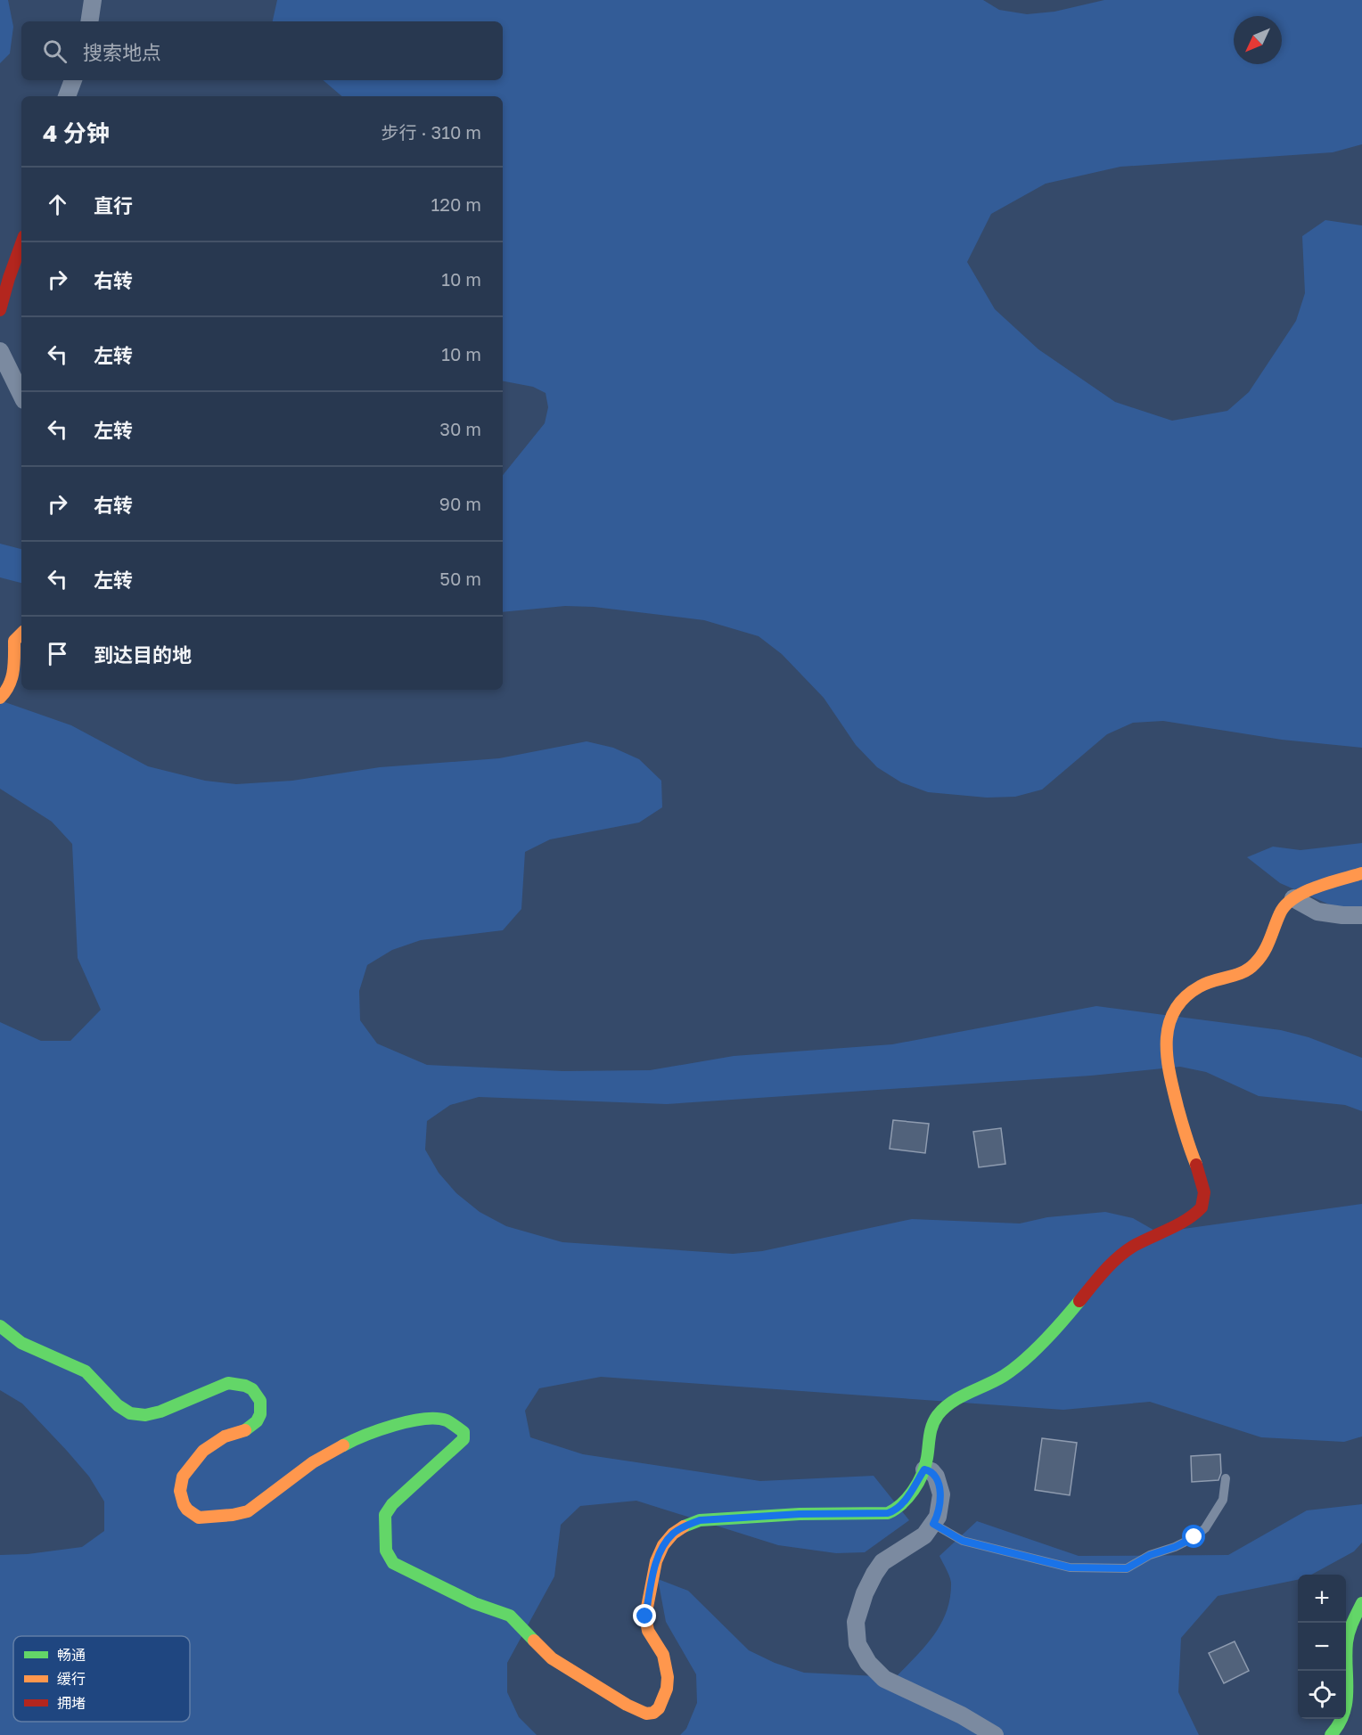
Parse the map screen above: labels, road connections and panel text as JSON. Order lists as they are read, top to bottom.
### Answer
{
  "legend": ["畅通", "缓行", "拥堵"],
  "north": "bottom left",
  "page": {
    "search": "搜索地点",
    "heading": ["4 分钟", "步行 · 310 m"],
    "list": [
      ["直行", "120 m"],
      ["右转", "10 m"],
      ["左转", "10 m"],
      ["左转", "30 m"],
      ["右转", "90 m"],
      ["左转", "50 m"],
      "到达目的地"
    ],
    "map_buttons": ["+", "−"]
  }
}
